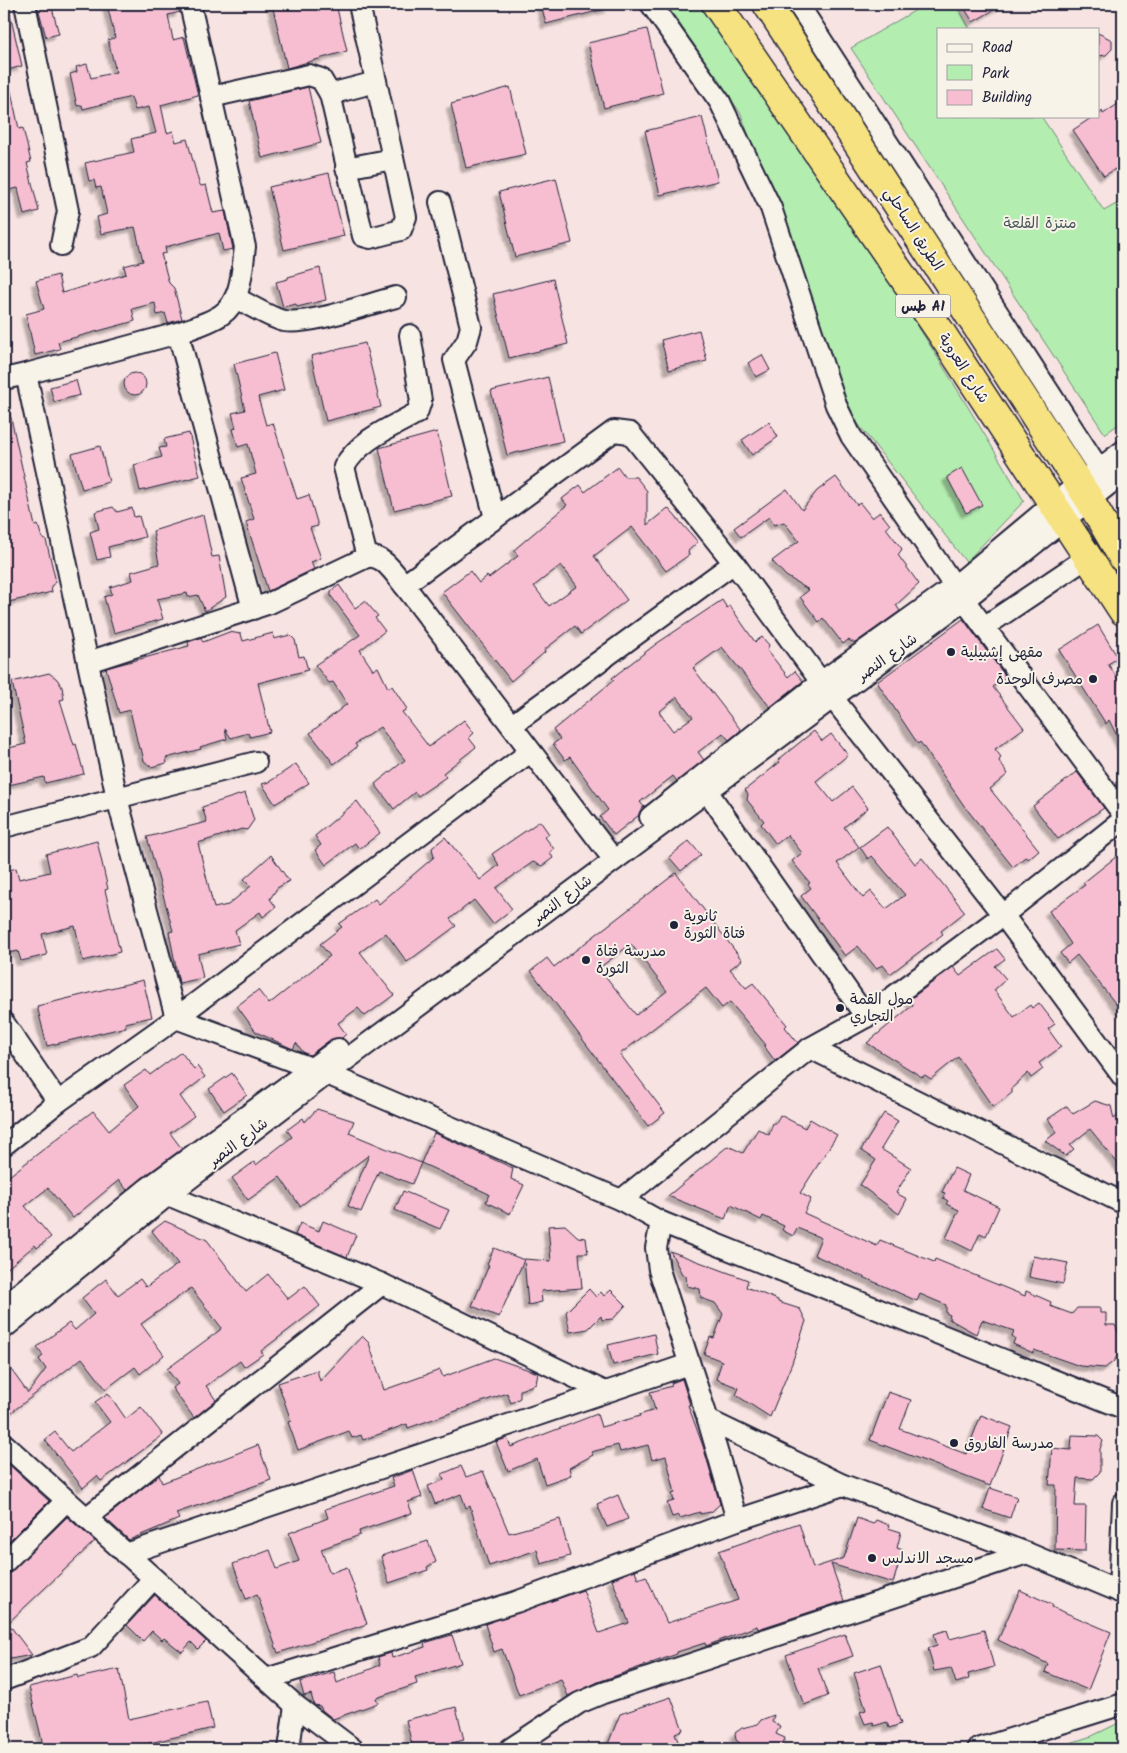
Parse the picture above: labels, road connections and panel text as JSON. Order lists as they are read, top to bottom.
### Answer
{
  "streets": {
    "highway": ["الطريق الساحلي", "طس A1", "شارع العروبة"],
    "street": ["شارع النصر"]
  },
  "crossings": [
    ["الطريق الساحلي", "شارع النصر"],
    ["شارع العروبة", "شارع النصر"]
  ],
  "parks": ["منتزة القلعة"],
  "places": [
    "مقهى إشبيلية",
    "مصرف الوحدة",
    "ثانوية فتاة الثورة",
    "مدرسة فتاة الثورة",
    "مول القمة التجاري",
    "مدرسة الفاروق",
    "مسجد الاندلس"
  ],
  "legend": ["Road", "Park", "Building"]
}
